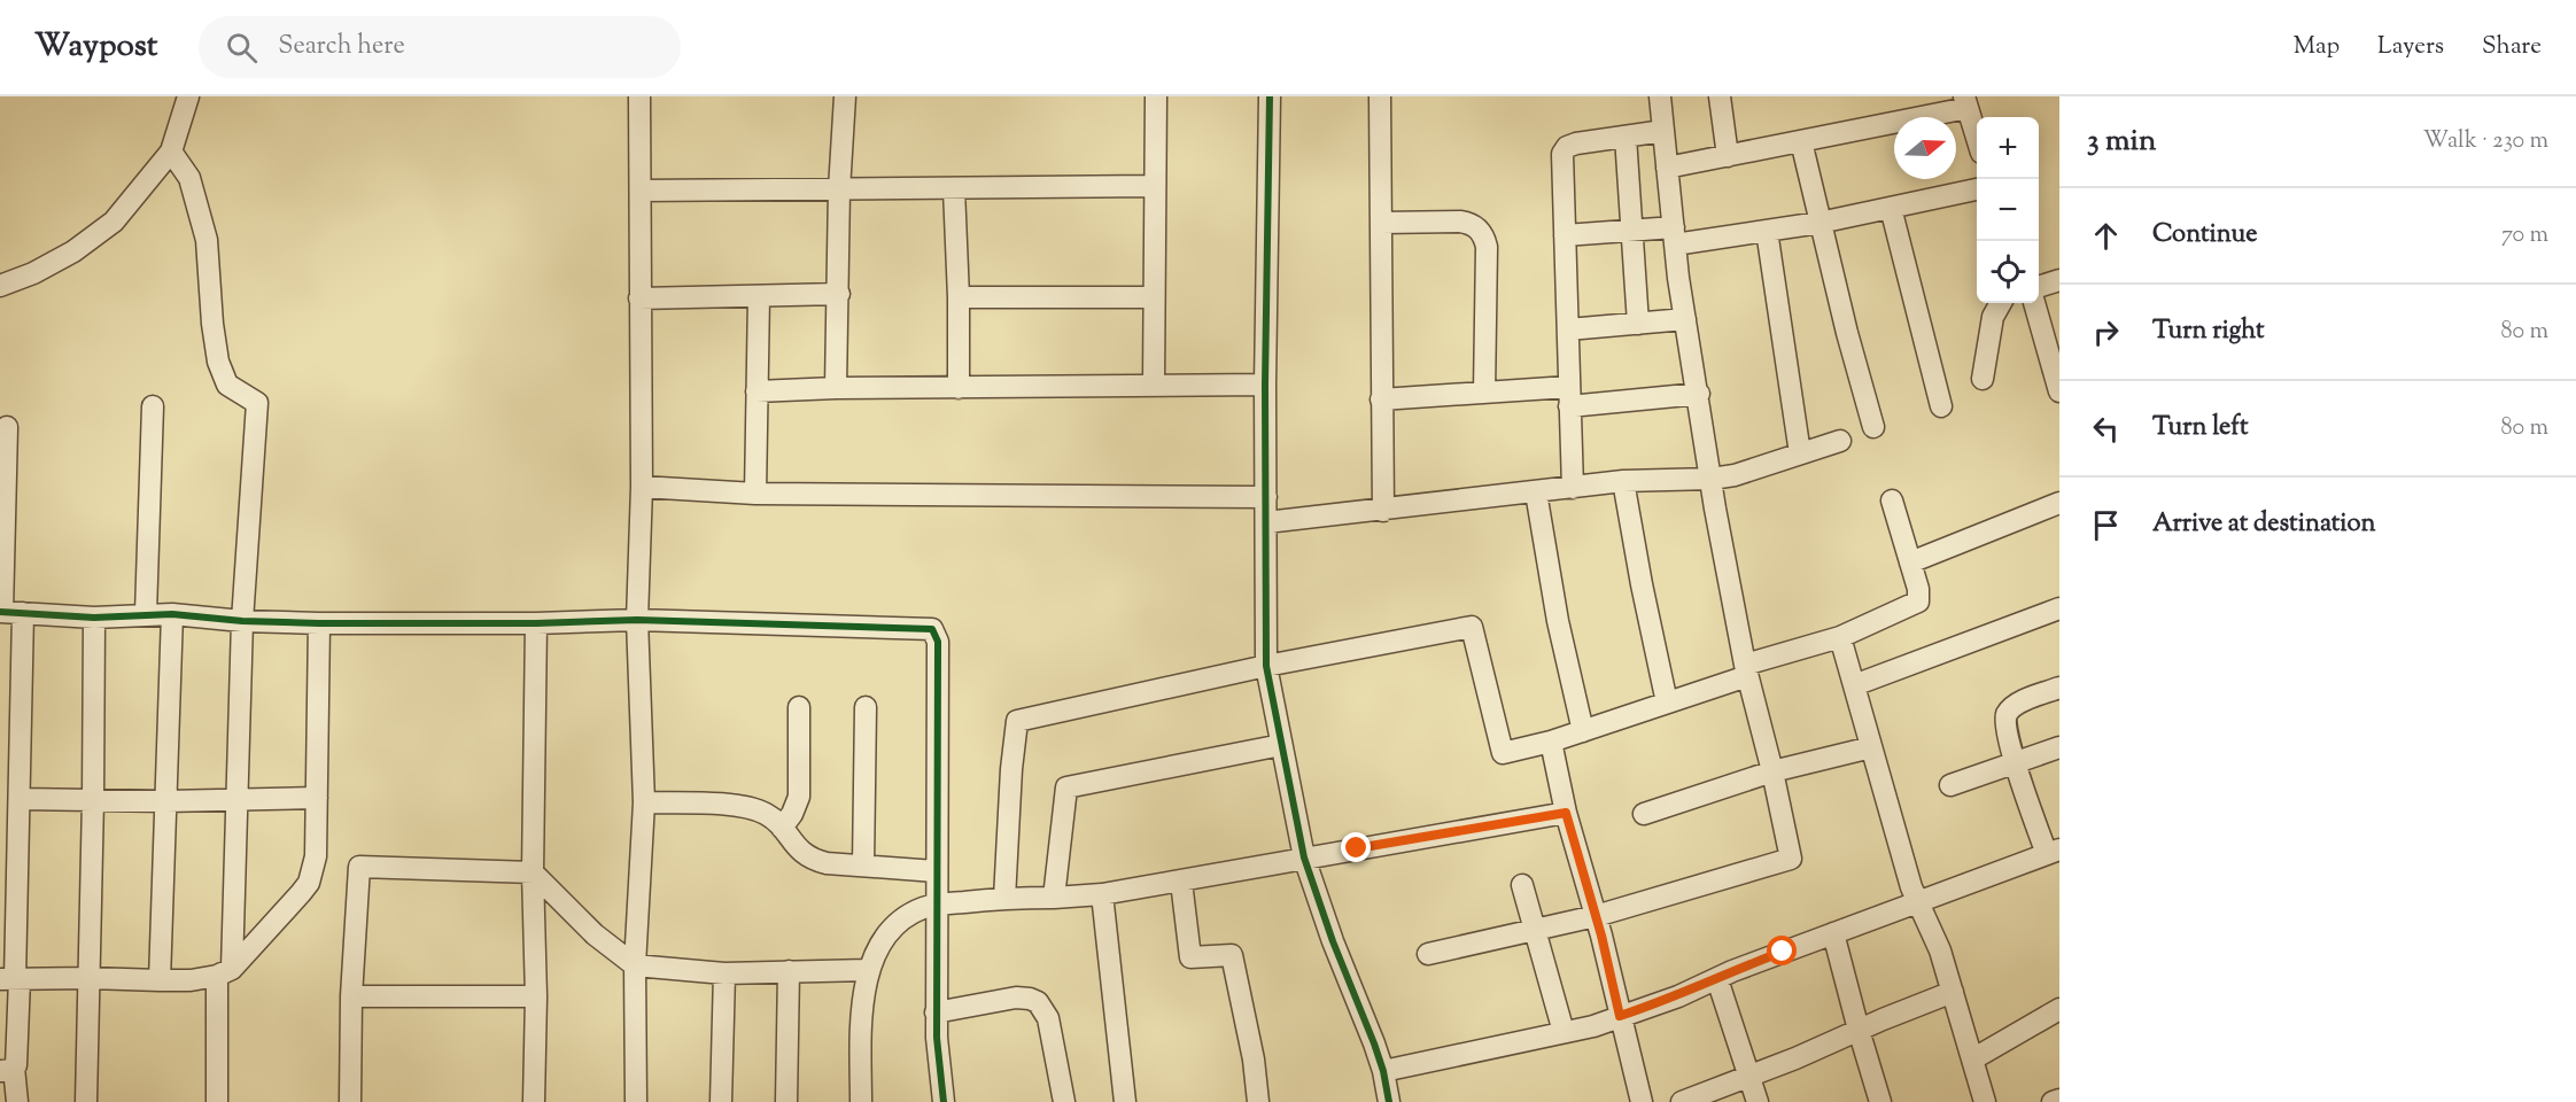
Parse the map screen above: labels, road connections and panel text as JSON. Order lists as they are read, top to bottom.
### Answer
{
  "north": "right",
  "page": {
    "header": "Waypost",
    "search": "Search here",
    "nav": ["Map", "Layers", "Share"],
    "heading": ["3 min", "Walk · 230 m"],
    "map_buttons": ["+", "−"],
    "list": [
      ["Continue", "70 m"],
      ["Turn right", "80 m"],
      ["Turn left", "80 m"],
      "Arrive at destination"
    ]
  }
}
